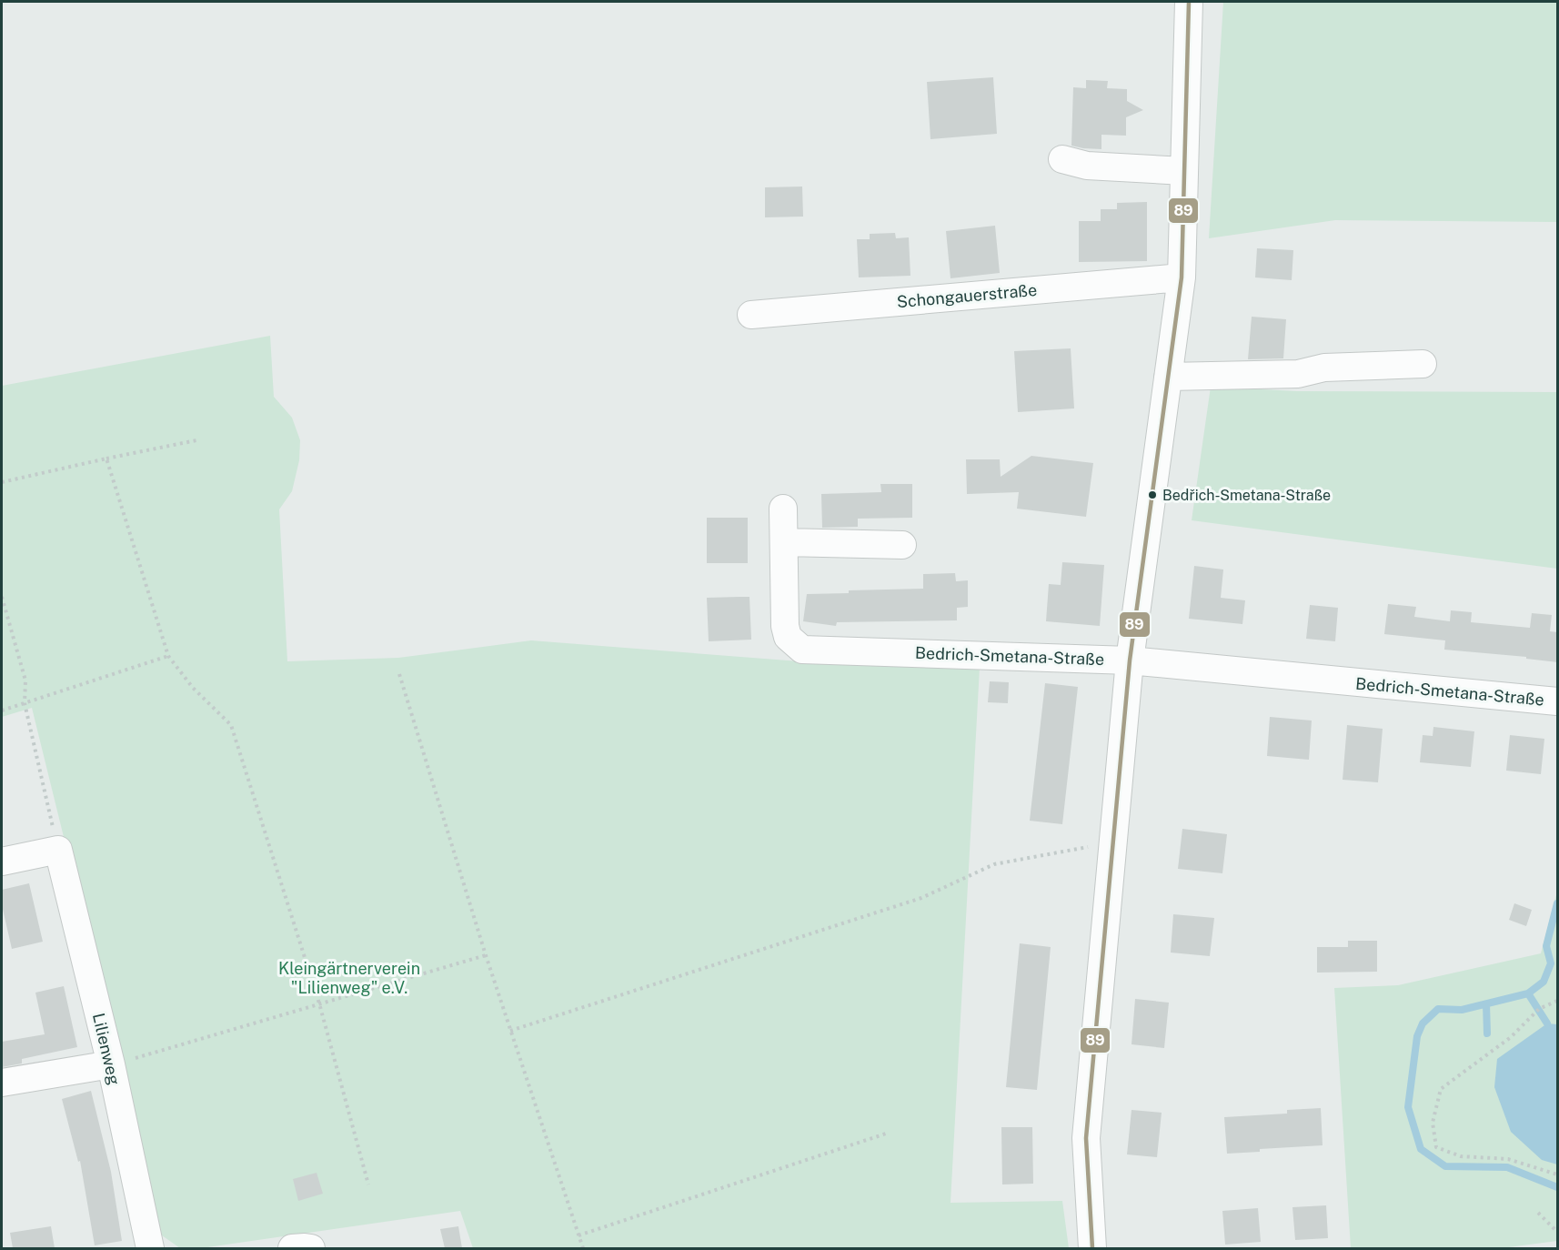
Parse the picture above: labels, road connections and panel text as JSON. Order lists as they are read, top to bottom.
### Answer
{
  "streets": {
    "street": ["Schongauerstraße", "Bedrich-Smetana-Straße", "Lilienweg"]
  },
  "parks": ["Kleingärtnerverein \"Lilienweg\" e.V."],
  "places": ["Bedřich-Smetana-Straße"],
  "lines": ["transit line 89"]
}
